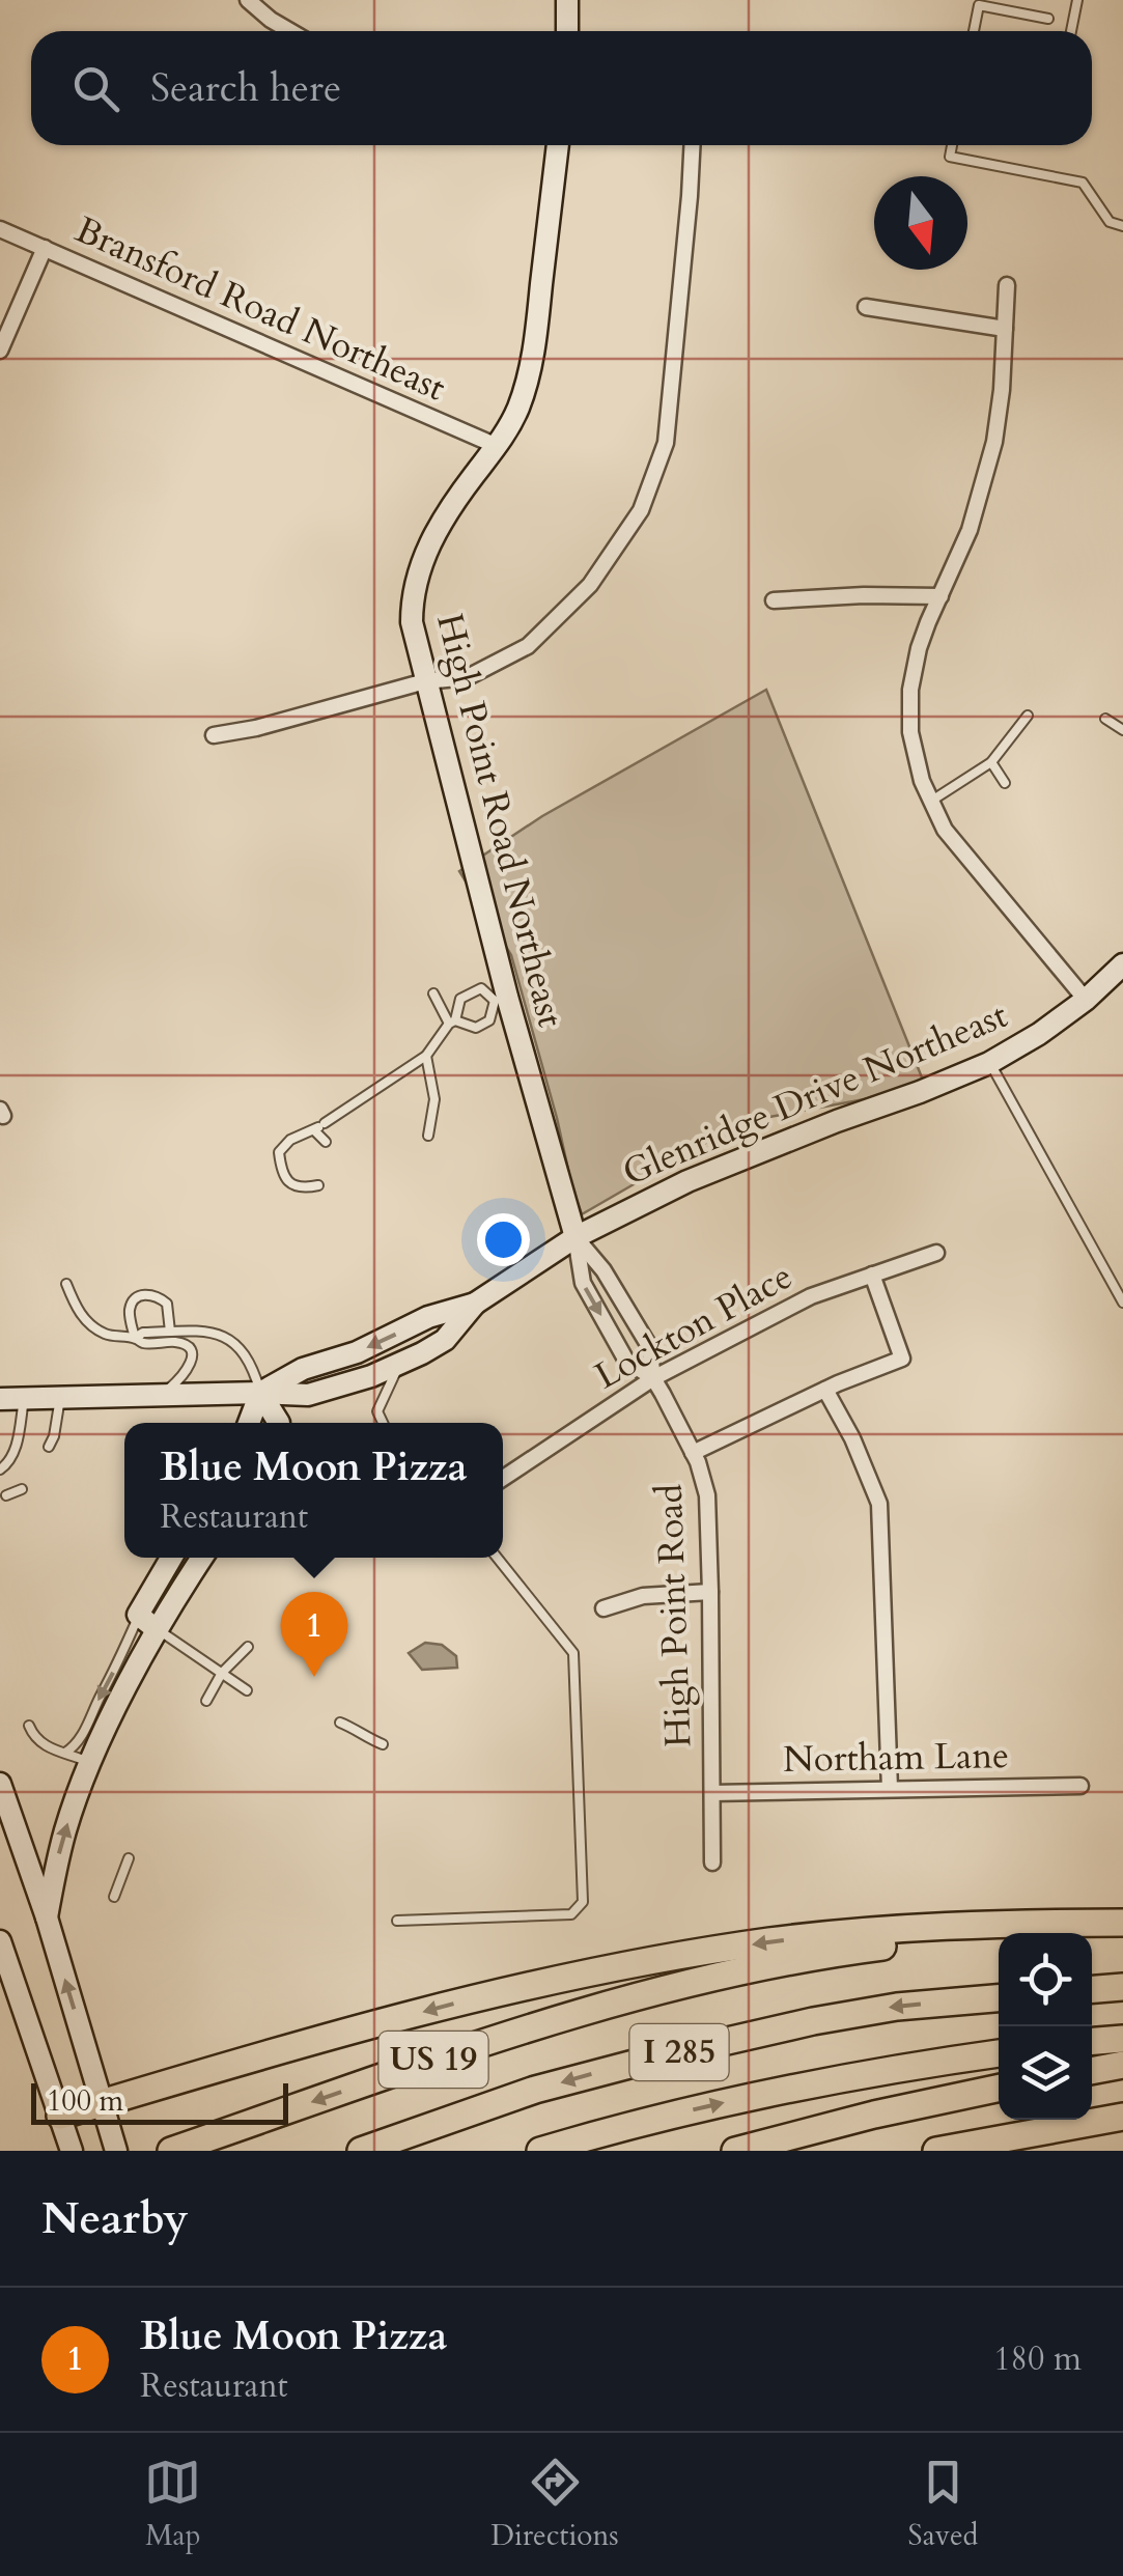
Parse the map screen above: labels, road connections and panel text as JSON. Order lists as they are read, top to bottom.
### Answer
{
  "streets": {
    "highway": ["I 285", "US 19"],
    "main road": ["High Point Road Northeast", "Glenridge Drive Northeast"],
    "street": [
      "Bransford Road Northeast",
      "Lockton Place",
      "High Point Road",
      "Northam Lane"
    ]
  },
  "crossings": [
    ["Bransford Road Northeast", "High Point Road Northeast"],
    ["High Point Road Northeast", "Glenridge Drive Northeast"],
    ["High Point Road Northeast", "High Point Road"],
    ["Glenridge Drive Northeast", "High Point Road"],
    ["Lockton Place", "High Point Road"],
    ["High Point Road", "Northam Lane"]
  ],
  "scale_bar": "100 m",
  "north": "bottom",
  "page": {
    "search": "Search here",
    "popup": ["Blue Moon Pizza", "Restaurant"],
    "pins": "1",
    "scale": "100 m",
    "heading": "Nearby",
    "list": [
      {
        "mark": "1",
        "name": "Blue Moon Pizza",
        "note": "Restaurant",
        "value": "180 m"
      }
    ],
    "nav": ["Map", "Directions", "Saved"]
  }
}
